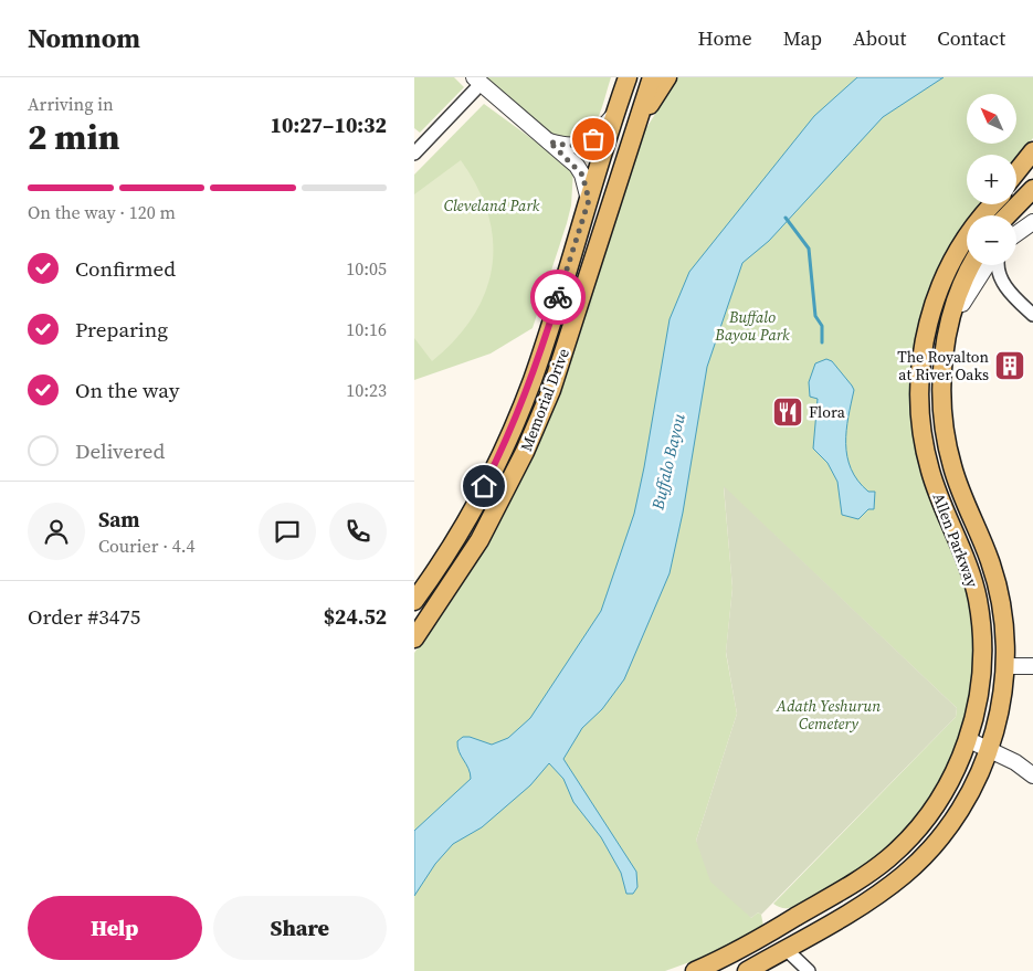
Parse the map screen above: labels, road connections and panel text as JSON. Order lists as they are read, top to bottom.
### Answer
{
  "streets": {
    "main road": ["Memorial Drive", "Allen Parkway"]
  },
  "water": ["Buffalo Bayou"],
  "parks": ["Cleveland Park", "Buffalo Bayou Park", "Adath Yeshurun Cemetery"],
  "places": {
    "building": ["The Royalton at River Oaks"],
    "restaurant": ["Flora"]
  },
  "north": "top left",
  "page": {
    "header": "Nomnom",
    "nav": [
      "Home",
      "Map",
      "About",
      "Contact"
    ],
    "heading": ["2 min", "Arriving in", "10:27–10:32"],
    "panel": [
      "Sam",
      "Courier · 4.4",
      "Order #3475",
      "$24.52"
    ],
    "map_buttons": ["+", "−"],
    "bar": "On the way · 120 m",
    "list": [
      ["Confirmed", "10:05"],
      ["Preparing", "10:16"],
      ["On the way", "10:23"],
      "Delivered"
    ],
    "buttons": ["Help", "Share"]
  }
}
